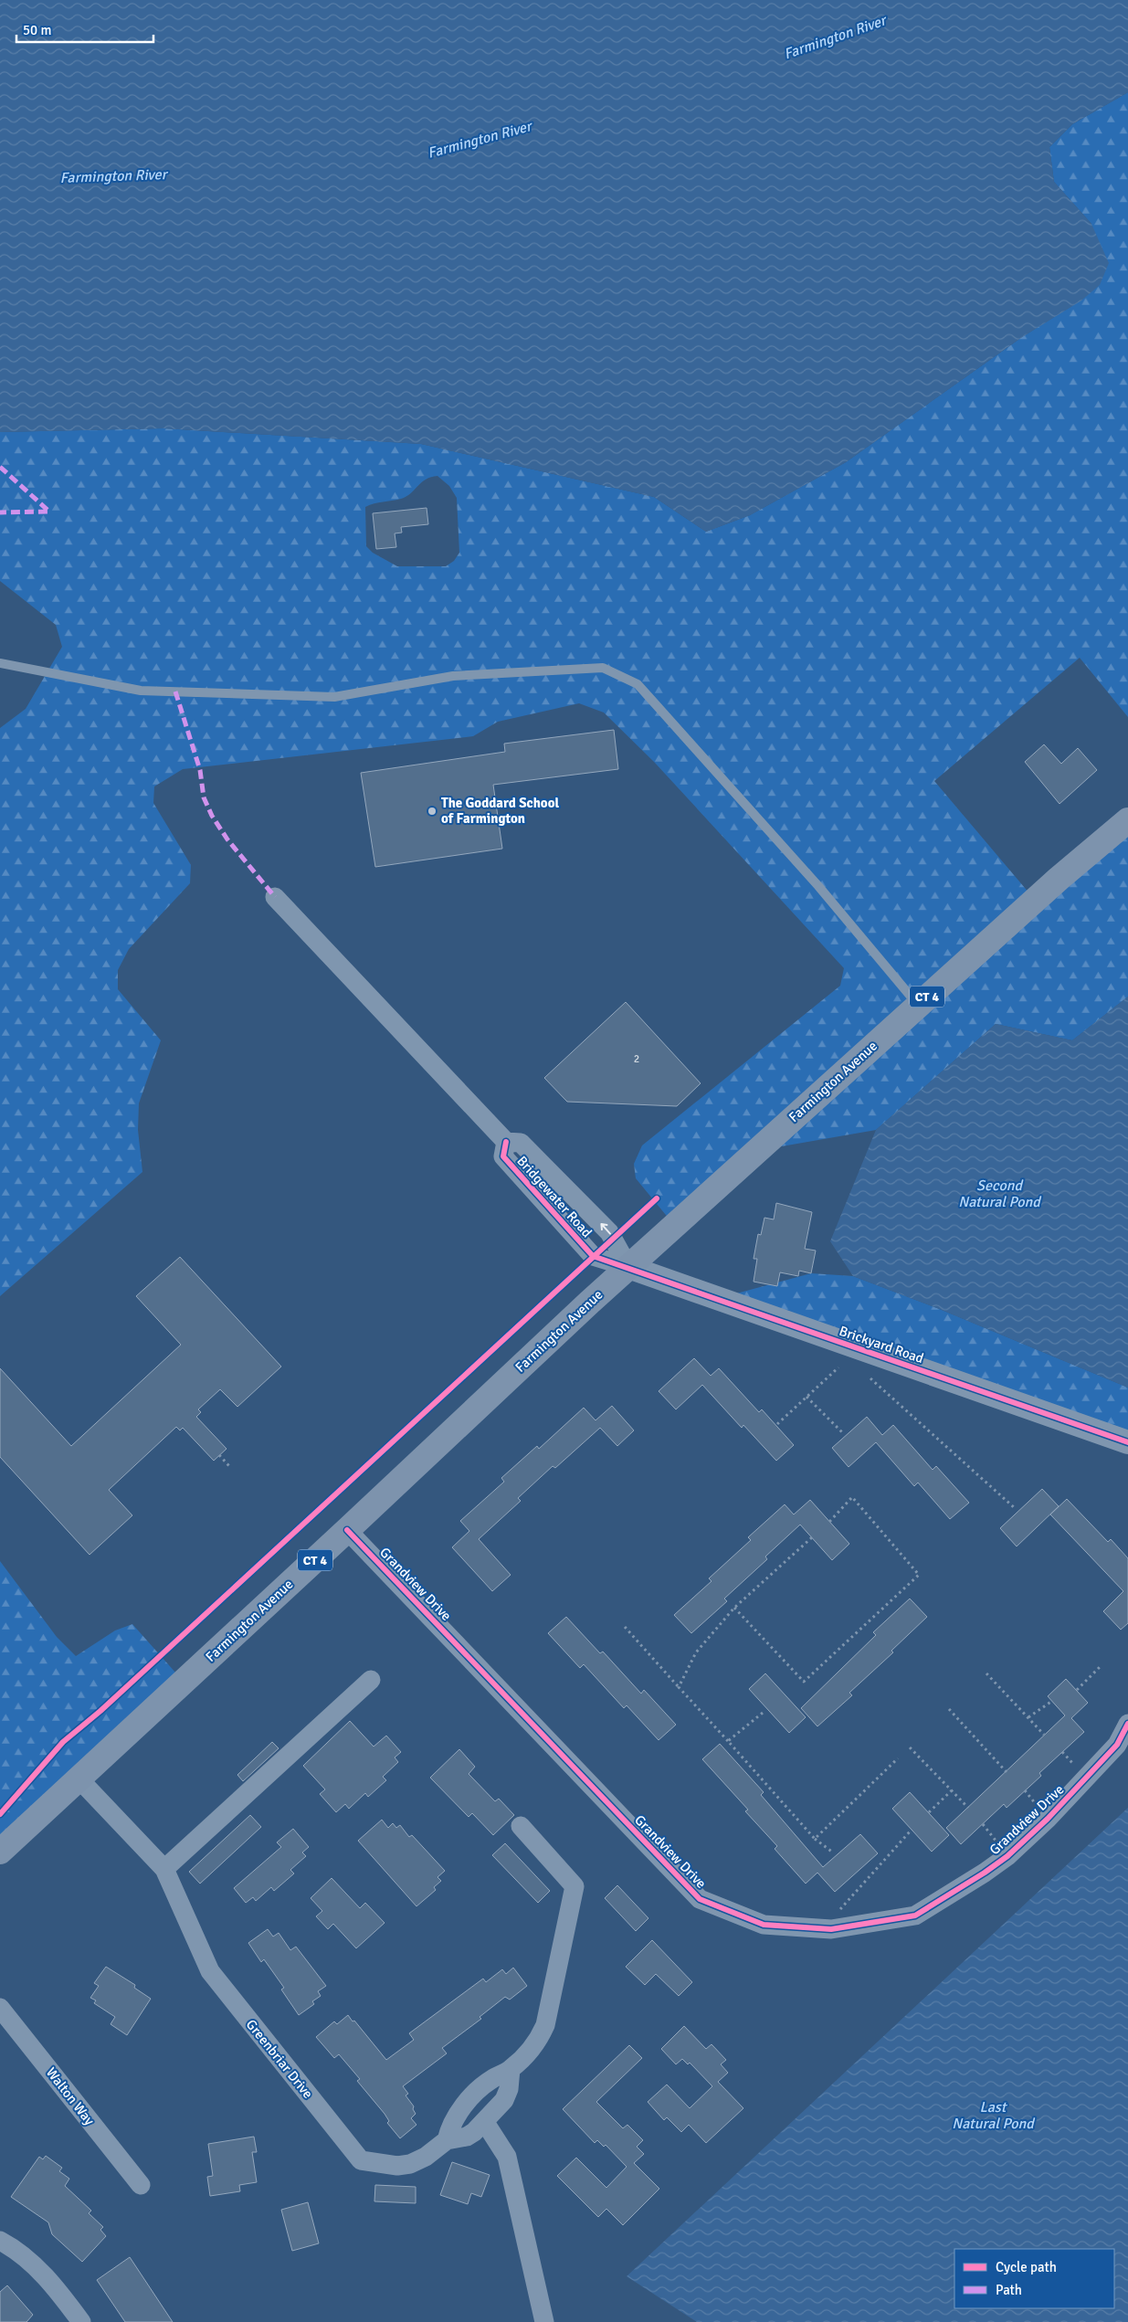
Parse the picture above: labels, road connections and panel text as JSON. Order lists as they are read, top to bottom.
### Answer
{
  "streets": {
    "main road": ["CT 4", "Farmington Avenue"],
    "street": [
      "Bridgewater Road",
      "Brickyard Road",
      "Grandview Drive",
      "Greenbriar Drive",
      "Walton Way"
    ]
  },
  "crossings": [
    ["Farmington Avenue", "Bridgewater Road"],
    ["Farmington Avenue", "Brickyard Road"],
    ["Farmington Avenue", "Grandview Drive"],
    ["Farmington Avenue", "Greenbriar Drive"],
    ["Bridgewater Road", "Brickyard Road"]
  ],
  "water": ["Farmington River", "Second Natural Pond", "Last Natural Pond"],
  "places": ["The Goddard School of Farmington"],
  "house_numbers": ["2"],
  "legend": ["Cycle path", "Path"],
  "scale_bar": "50 m"
}
